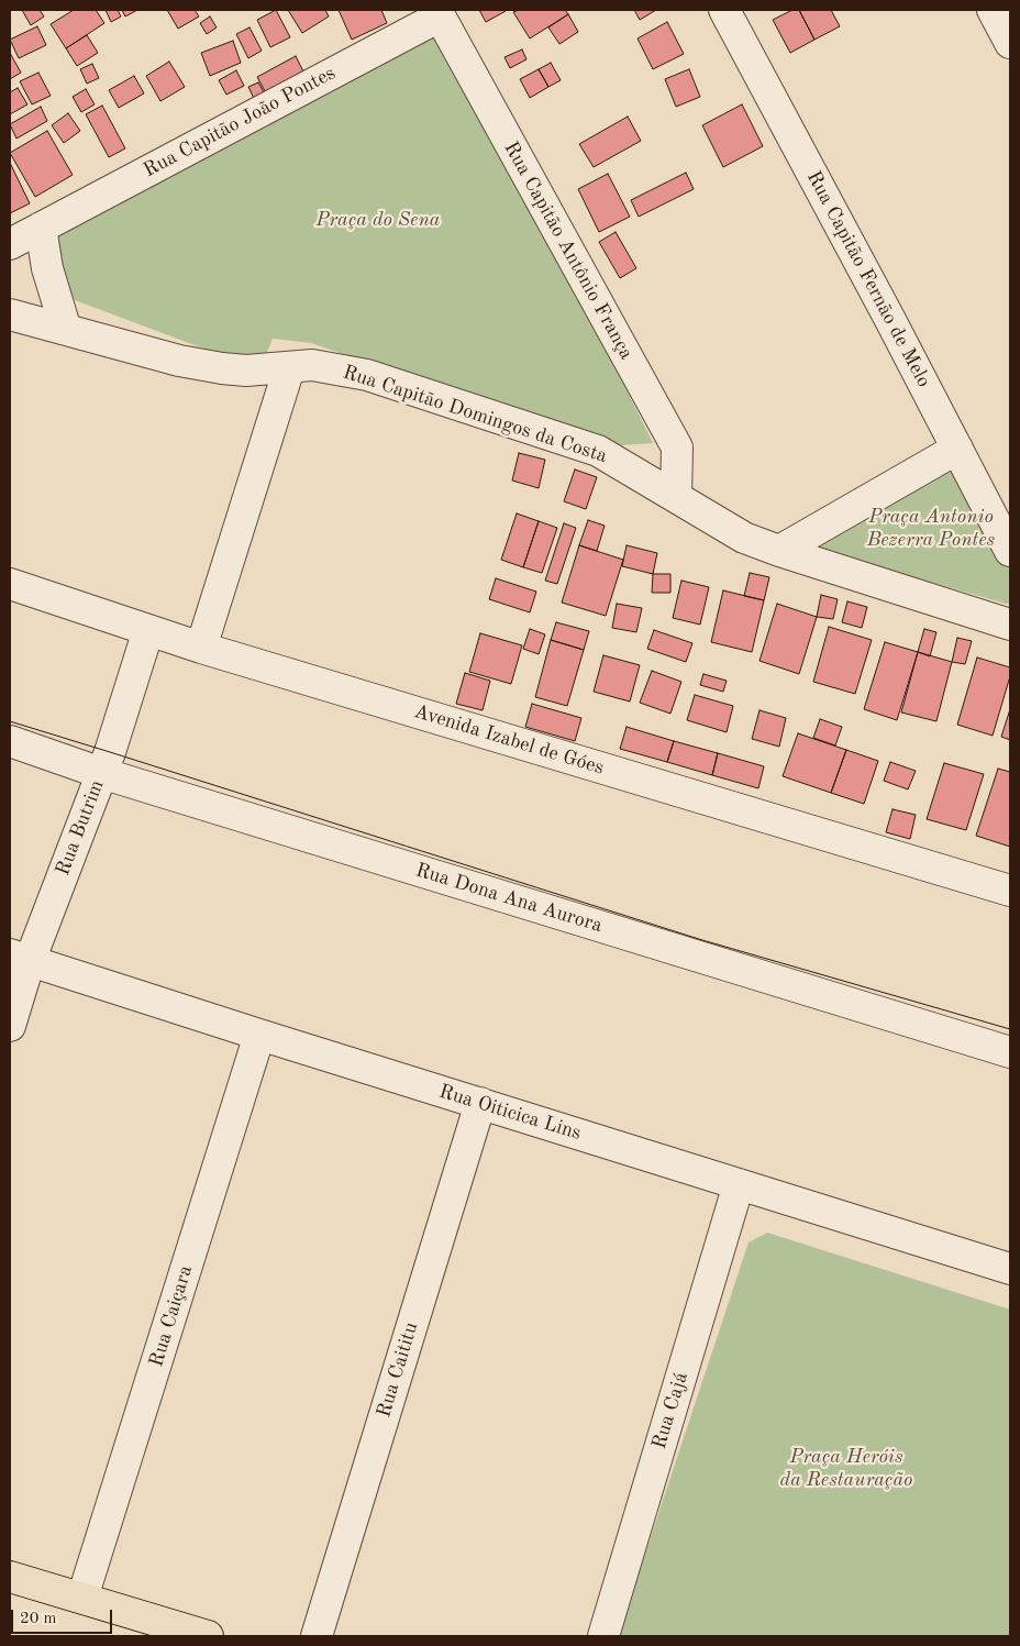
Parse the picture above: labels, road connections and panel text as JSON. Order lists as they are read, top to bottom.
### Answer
{
  "streets": {
    "street": [
      "Rua Capitão João Pontes",
      "Rua Capitão Antônio França",
      "Rua Capitão Fernão de Melo",
      "Rua Capitão Domingos da Costa",
      "Avenida Izabel de Góes",
      "Rua Butrim",
      "Rua Dona Ana Aurora",
      "Rua Oiticica Lins",
      "Rua Caiçara",
      "Rua Caititu",
      "Rua Cajá"
    ]
  },
  "crossings": [
    ["Rua Capitão João Pontes", "Rua Capitão Antônio França"],
    ["Rua Capitão Antônio França", "Rua Capitão Domingos da Costa"],
    ["Avenida Izabel de Góes", "Rua Butrim"],
    ["Rua Butrim", "Rua Dona Ana Aurora"],
    ["Rua Butrim", "Rua Oiticica Lins"],
    ["Rua Oiticica Lins", "Rua Caiçara"],
    ["Rua Oiticica Lins", "Rua Caititu"],
    ["Rua Oiticica Lins", "Rua Cajá"]
  ],
  "parks": ["Praça do Sena", "Praça Antonio Bezerra Pontes", "Praça Heróis da Restauração"],
  "scale_bar": "20 m"
}
